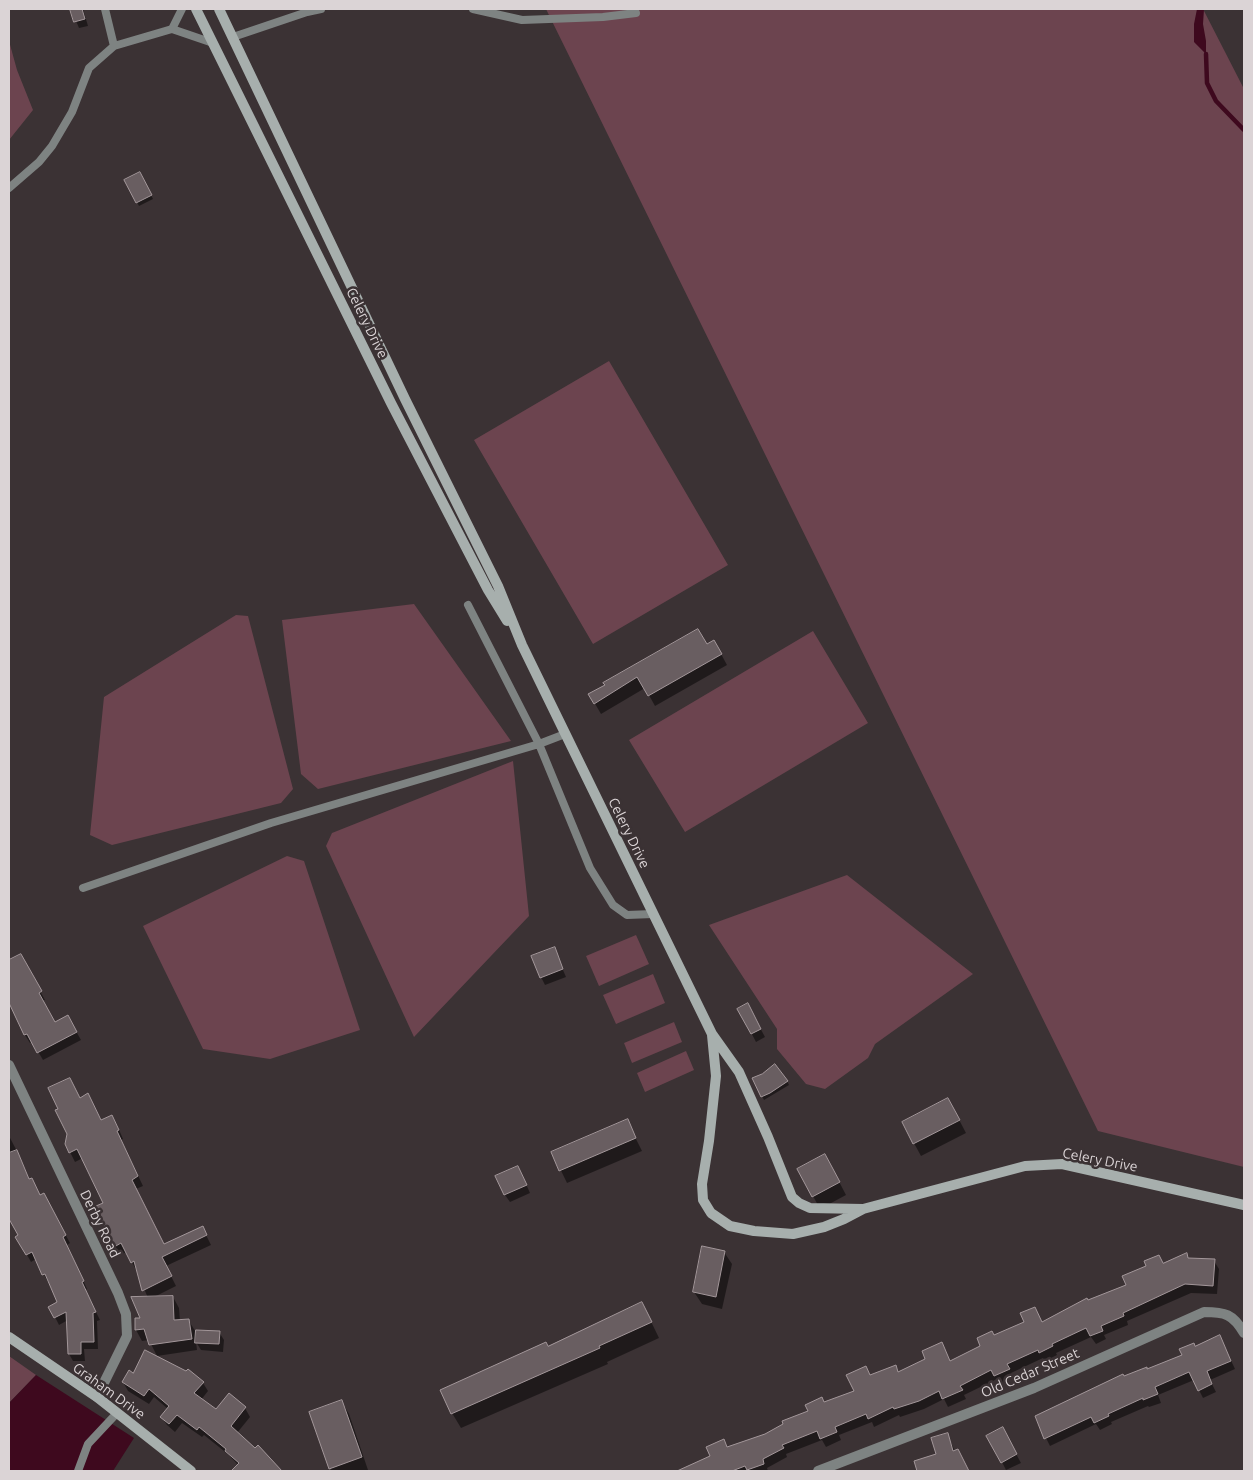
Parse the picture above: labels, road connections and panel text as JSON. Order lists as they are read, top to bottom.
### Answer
{
  "streets": {
    "street": [
      "Celery Drive",
      "Derby Road",
      "Old Cedar Street",
      "Graham Drive"
    ]
  },
  "crossings": [
    ["Derby Road", "Graham Drive"]
  ]
}
